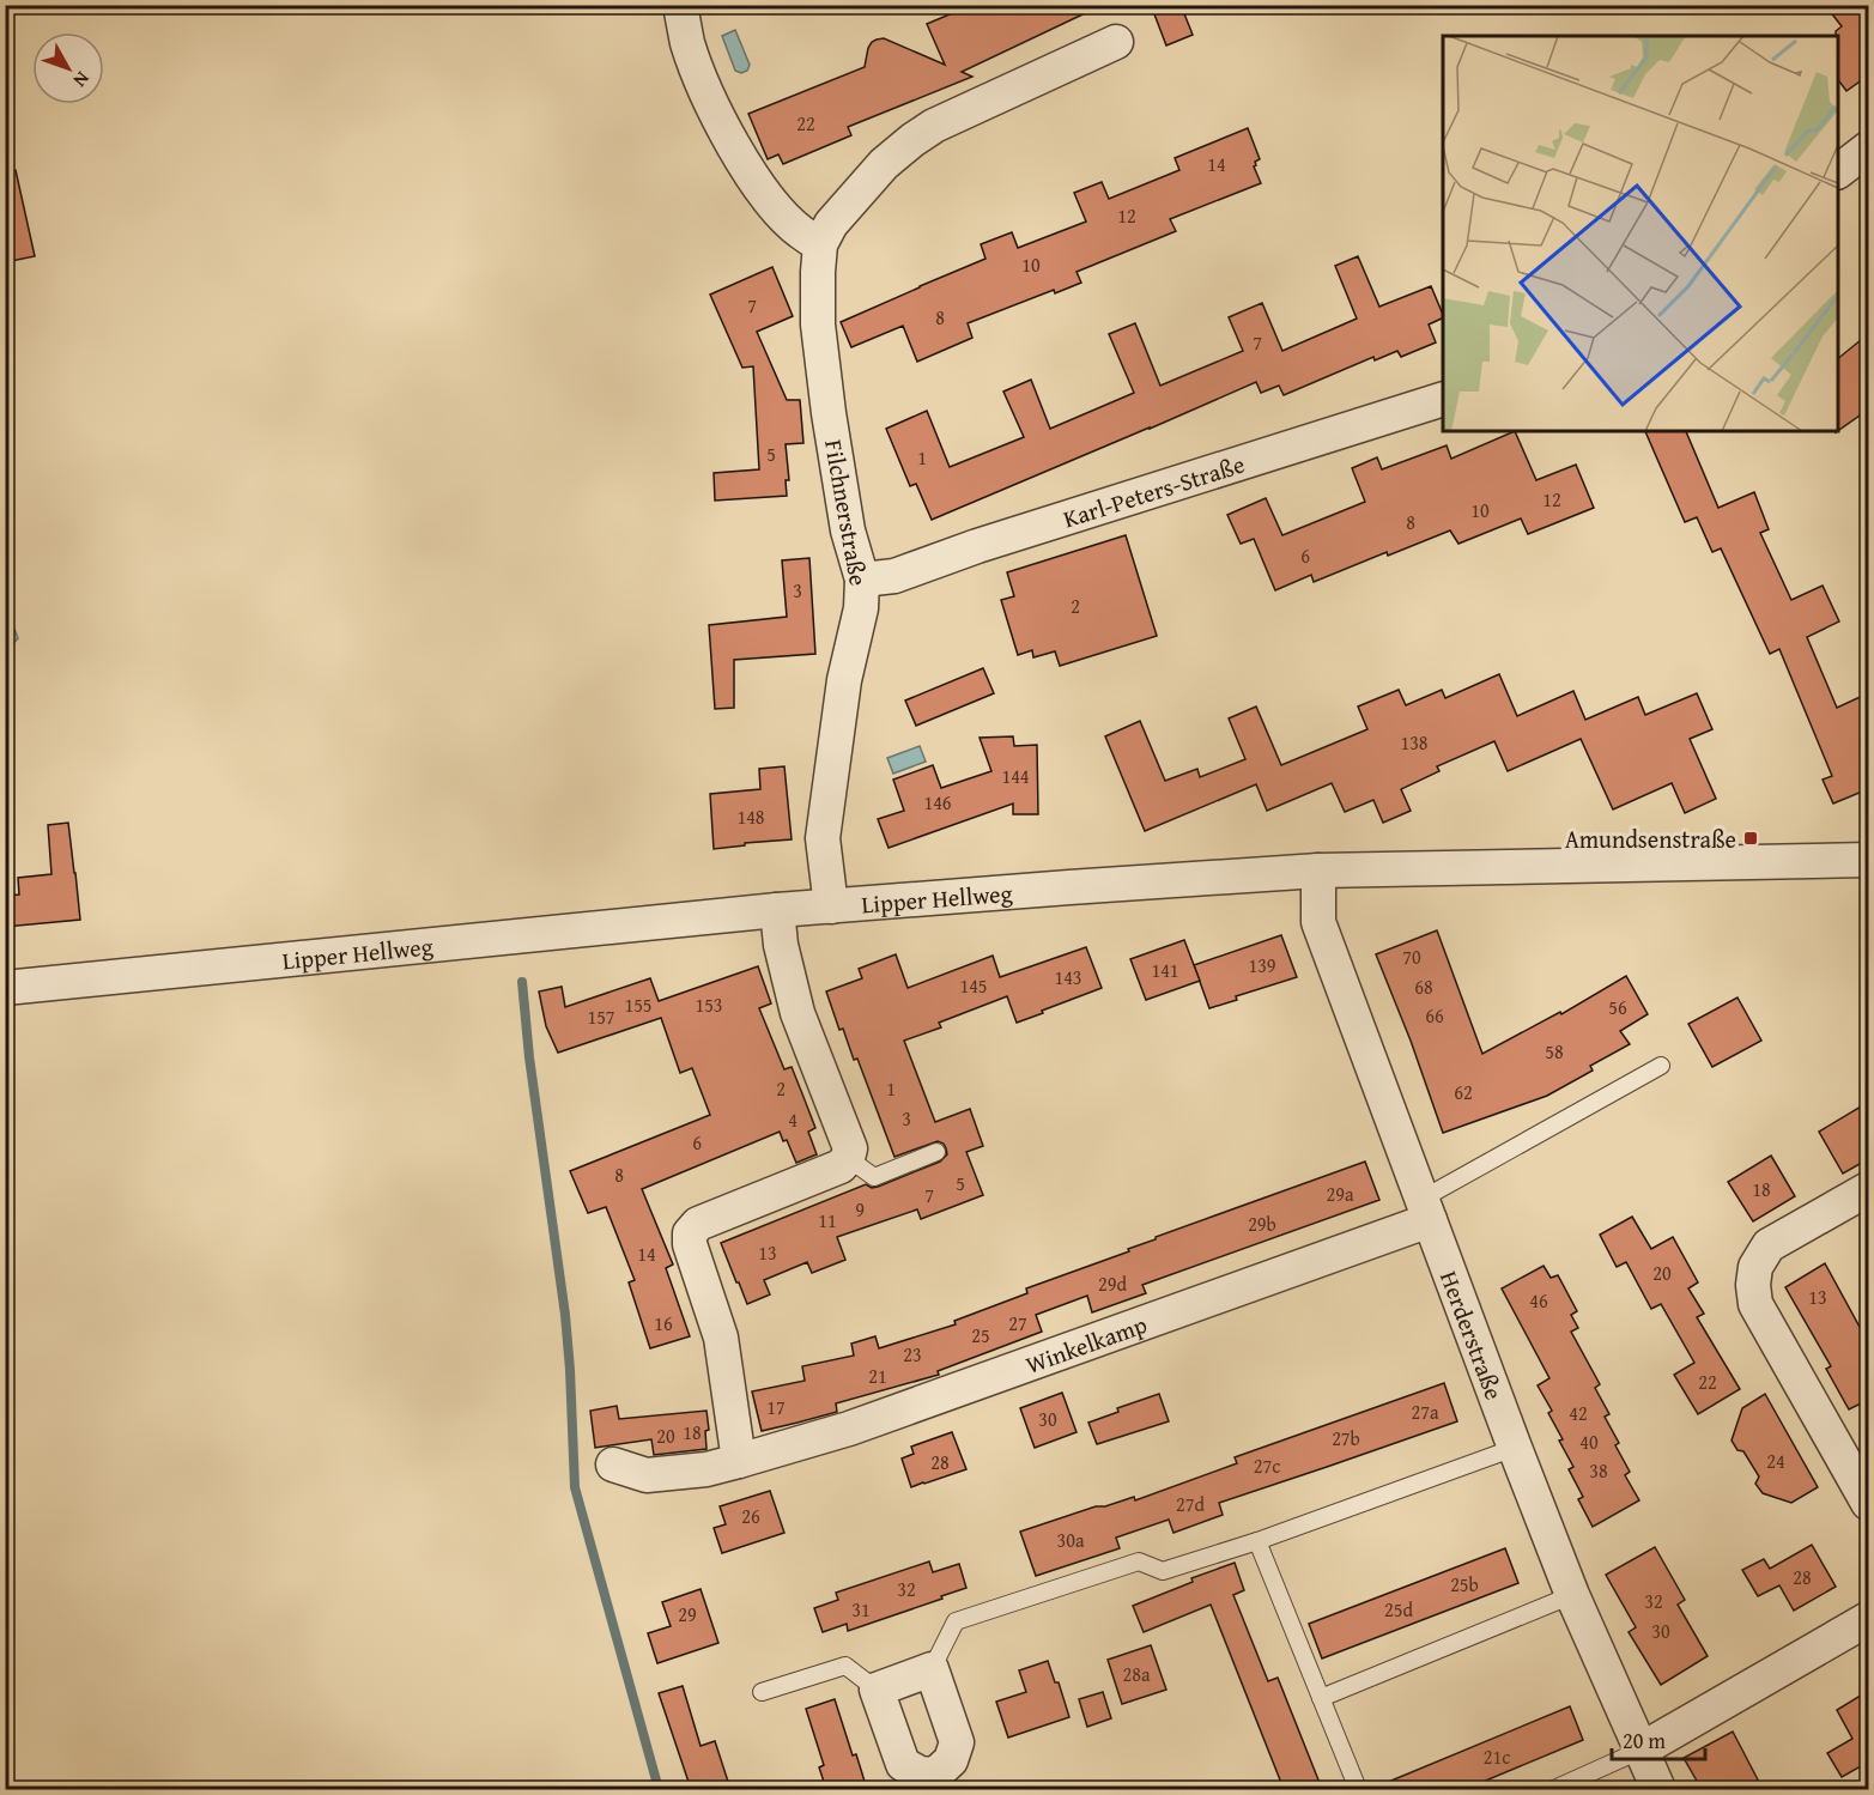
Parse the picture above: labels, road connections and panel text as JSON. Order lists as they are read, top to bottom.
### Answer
{
  "streets": {
    "street": [
      "Karl-Peters-Straße",
      "Filchnerstraße",
      "Lipper Hellweg",
      "Herderstraße",
      "Winkelkamp"
    ]
  },
  "crossings": [
    ["Karl-Peters-Straße", "Filchnerstraße"],
    ["Filchnerstraße", "Lipper Hellweg"],
    ["Lipper Hellweg", "Herderstraße"],
    ["Herderstraße", "Winkelkamp"]
  ],
  "places": {
    "transit": ["Amundsenstraße"]
  },
  "house_numbers": [
    "22",
    "14",
    "12",
    "10",
    "7",
    "8",
    "7",
    "5",
    "1",
    "12",
    "10",
    "8",
    "6",
    "3",
    "2",
    "138",
    "144",
    "146",
    "148",
    "70",
    "139",
    "141",
    "143",
    "145",
    "68",
    "155",
    "153",
    "56",
    "66",
    "157",
    "58",
    "2",
    "1",
    "62",
    "3",
    "4",
    "6",
    "8",
    "5",
    "18",
    "29a",
    "7",
    "9",
    "11",
    "29b",
    "13",
    "14",
    "20",
    "29d",
    "13",
    "46",
    "16",
    "27",
    "25",
    "23",
    "21",
    "22",
    "17",
    "27a",
    "42",
    "30",
    "18",
    "20",
    "27b",
    "40",
    "24",
    "28",
    "27c",
    "38",
    "27d",
    "26",
    "30a",
    "28",
    "25b",
    "32",
    "32",
    "31",
    "25d",
    "29",
    "30",
    "28a",
    "21c"
  ],
  "scale_bar": "20 m",
  "north": "bottom right"
}
